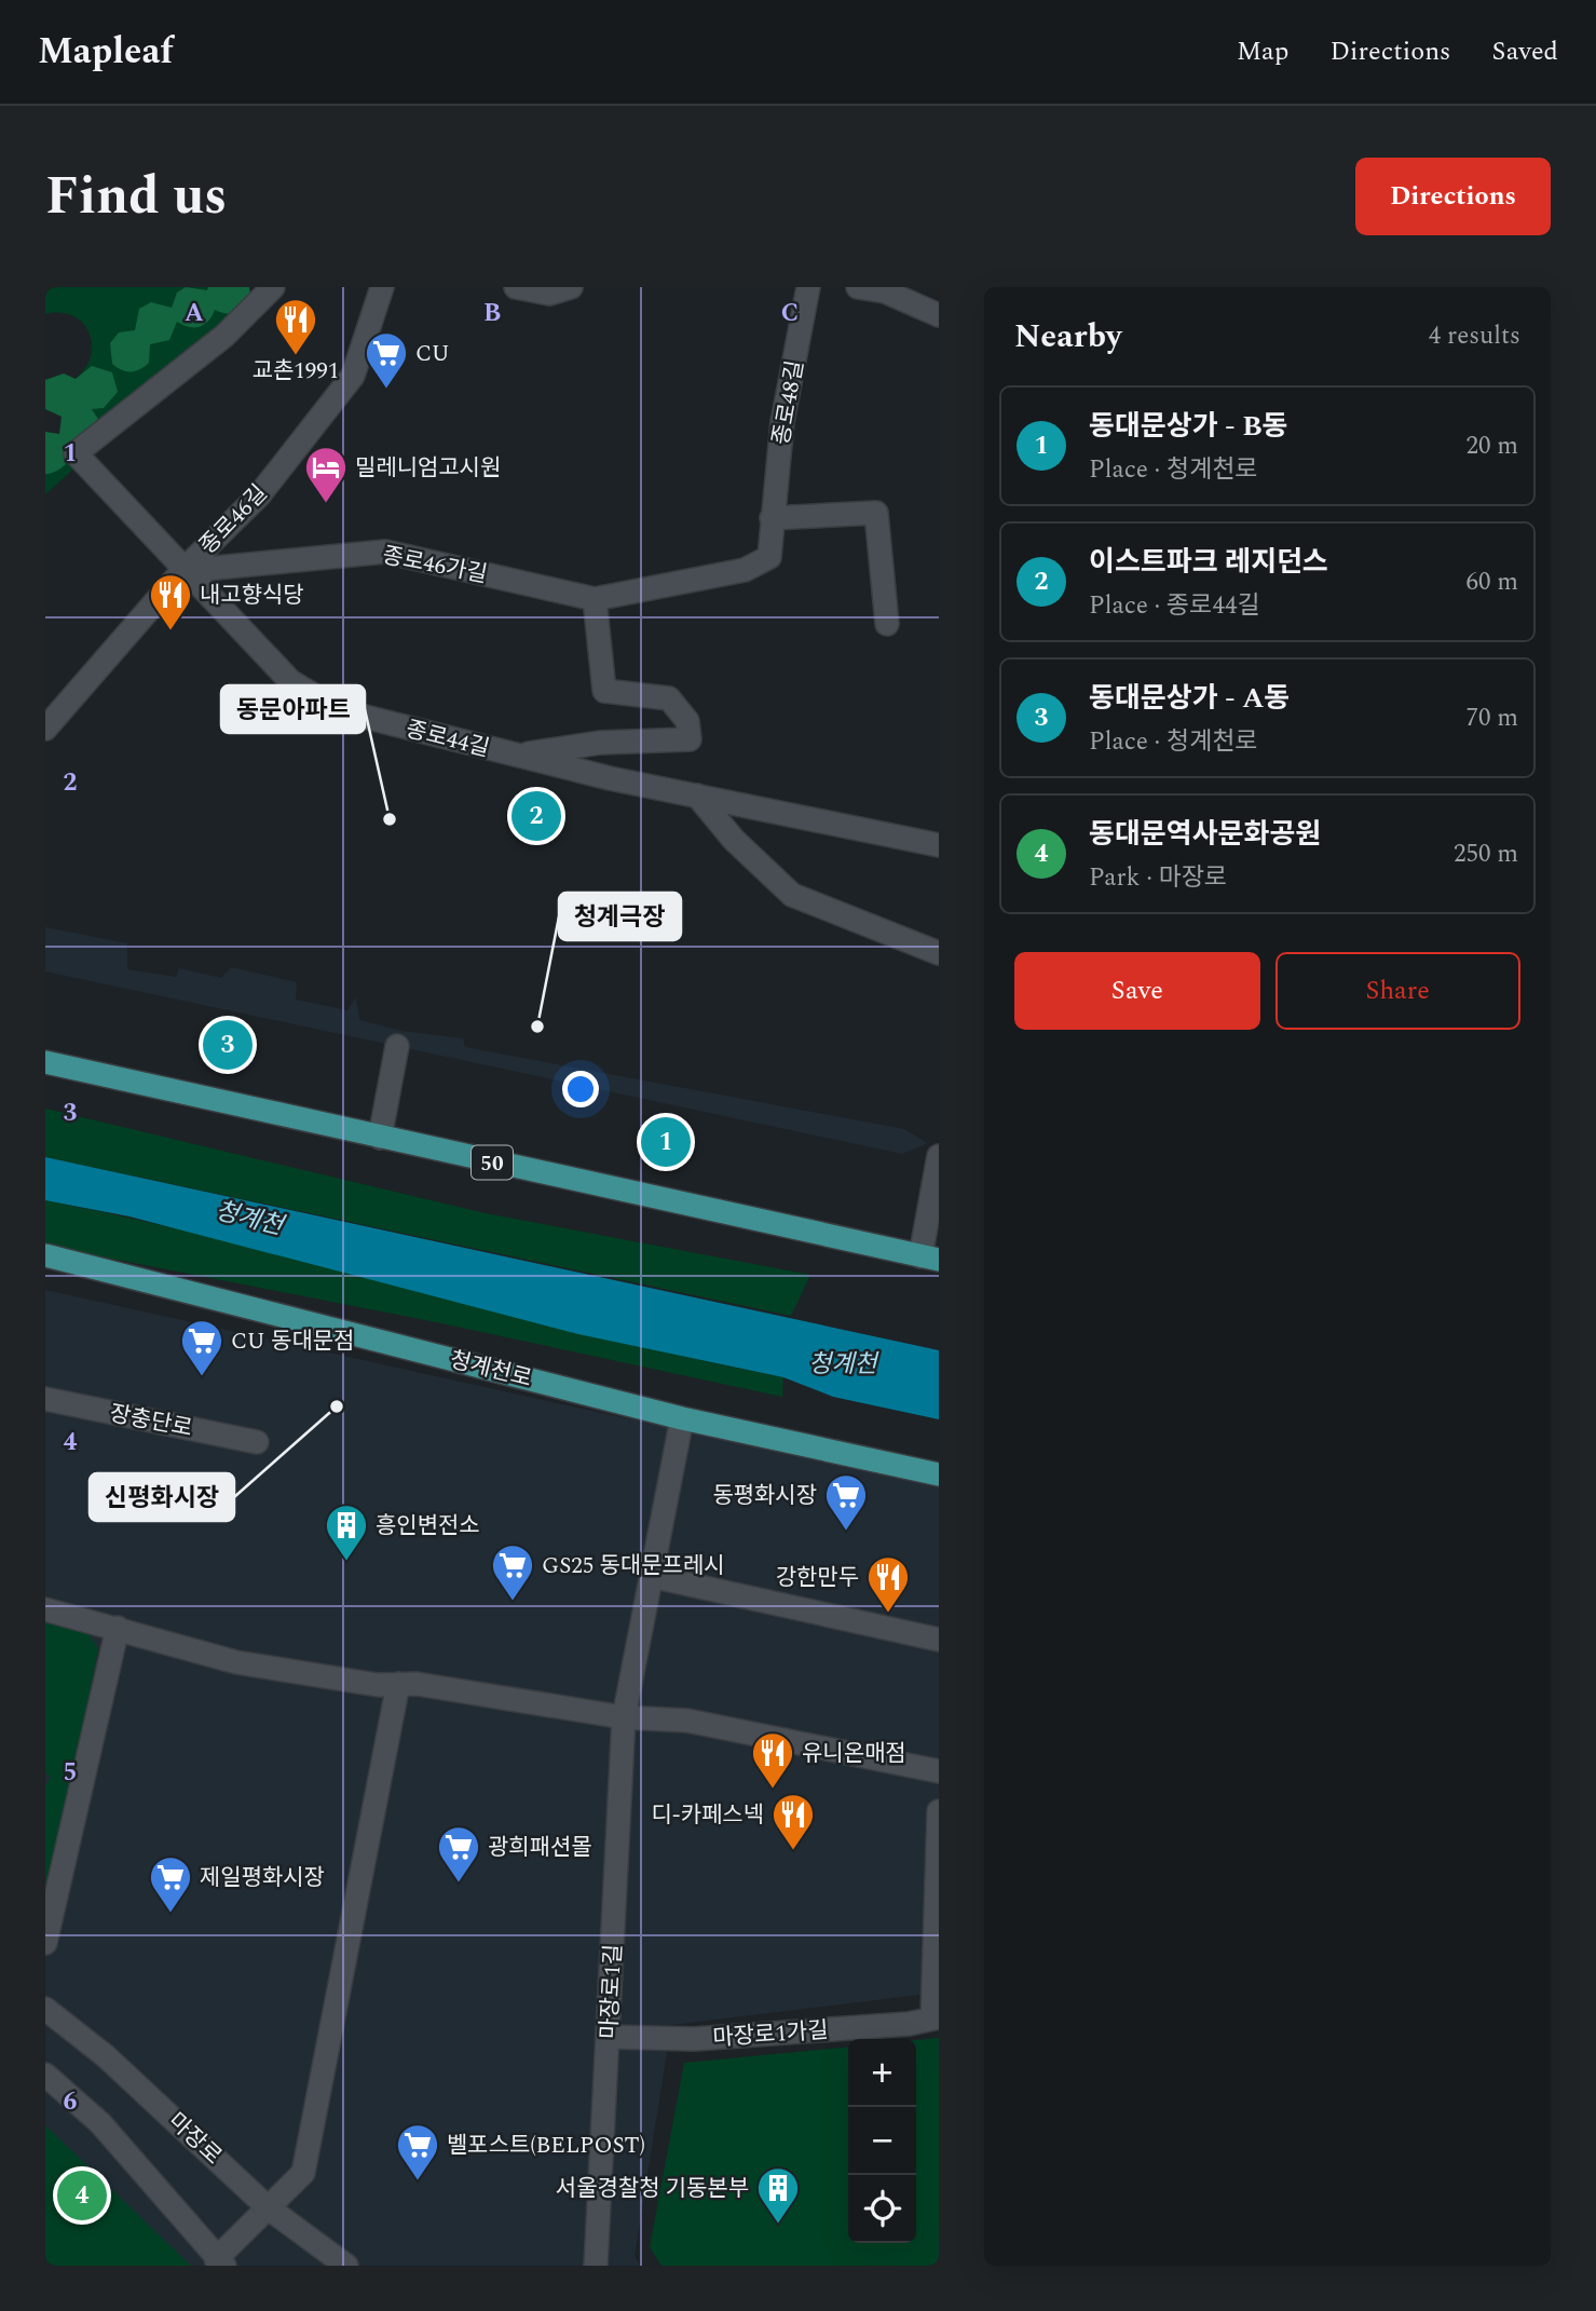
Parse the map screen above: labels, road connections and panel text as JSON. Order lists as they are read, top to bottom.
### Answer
{
  "streets": {
    "main road": ["50", "청계천로"],
    "street": [
      "종로48길",
      "종로46길",
      "종로46가길",
      "종로44길",
      "장충단로",
      "마장로1길",
      "마장로1가길",
      "마장로"
    ]
  },
  "crossings": [
    ["종로48길", "종로46가길"],
    ["종로46길", "종로46가길"],
    ["종로46길", "종로44길"],
    ["종로46가길", "종로44길"],
    ["청계천로", "마장로1길"],
    ["마장로1길", "마장로1가길"]
  ],
  "water": ["청계천"],
  "places": {
    "restaurant": [
      "교촌1991",
      "내고향식당",
      "강한만두",
      "유니온매점",
      "디-카페스넥"
    ],
    "supermarket": [
      "CU",
      "CU 동대문점",
      "동평화시장",
      "GS25 동대문프레시",
      "광희패션몰",
      "제일평화시장",
      "벨포스트(BELPOST)"
    ],
    "hotel": ["밀레니엄고시원"],
    "other": ["동문아파트", "청계극장", "신평화시장"],
    "building": ["흥인변전소", "서울경찰청 기동본부"]
  },
  "page": {
    "header": "Mapleaf",
    "nav": ["Map", "Directions", "Saved"],
    "title": "Find us",
    "buttons": [
      "Directions",
      ["Save", "Share"]
    ],
    "heading": ["Nearby", "4 results"],
    "list": [
      {
        "mark": "1",
        "name": "동대문상가 - B동",
        "note": "Place · 청계천로",
        "value": "20 m"
      },
      {
        "mark": "2",
        "name": "이스트파크 레지던스",
        "note": "Place · 종로44길",
        "value": "60 m"
      },
      {
        "mark": "3",
        "name": "동대문상가 - A동",
        "note": "Place · 청계천로",
        "value": "70 m"
      },
      {
        "mark": "4",
        "name": "동대문역사문화공원",
        "note": "Park · 마장로",
        "value": "250 m"
      }
    ],
    "pins": [
      "2",
      "3",
      "1",
      "4"
    ],
    "map_buttons": ["+", "−"]
  },
  "grid": {
    "columns": ["A", "B", "C"],
    "rows": [
      "1",
      "2",
      "3",
      "4",
      "5",
      "6"
    ]
  }
}
